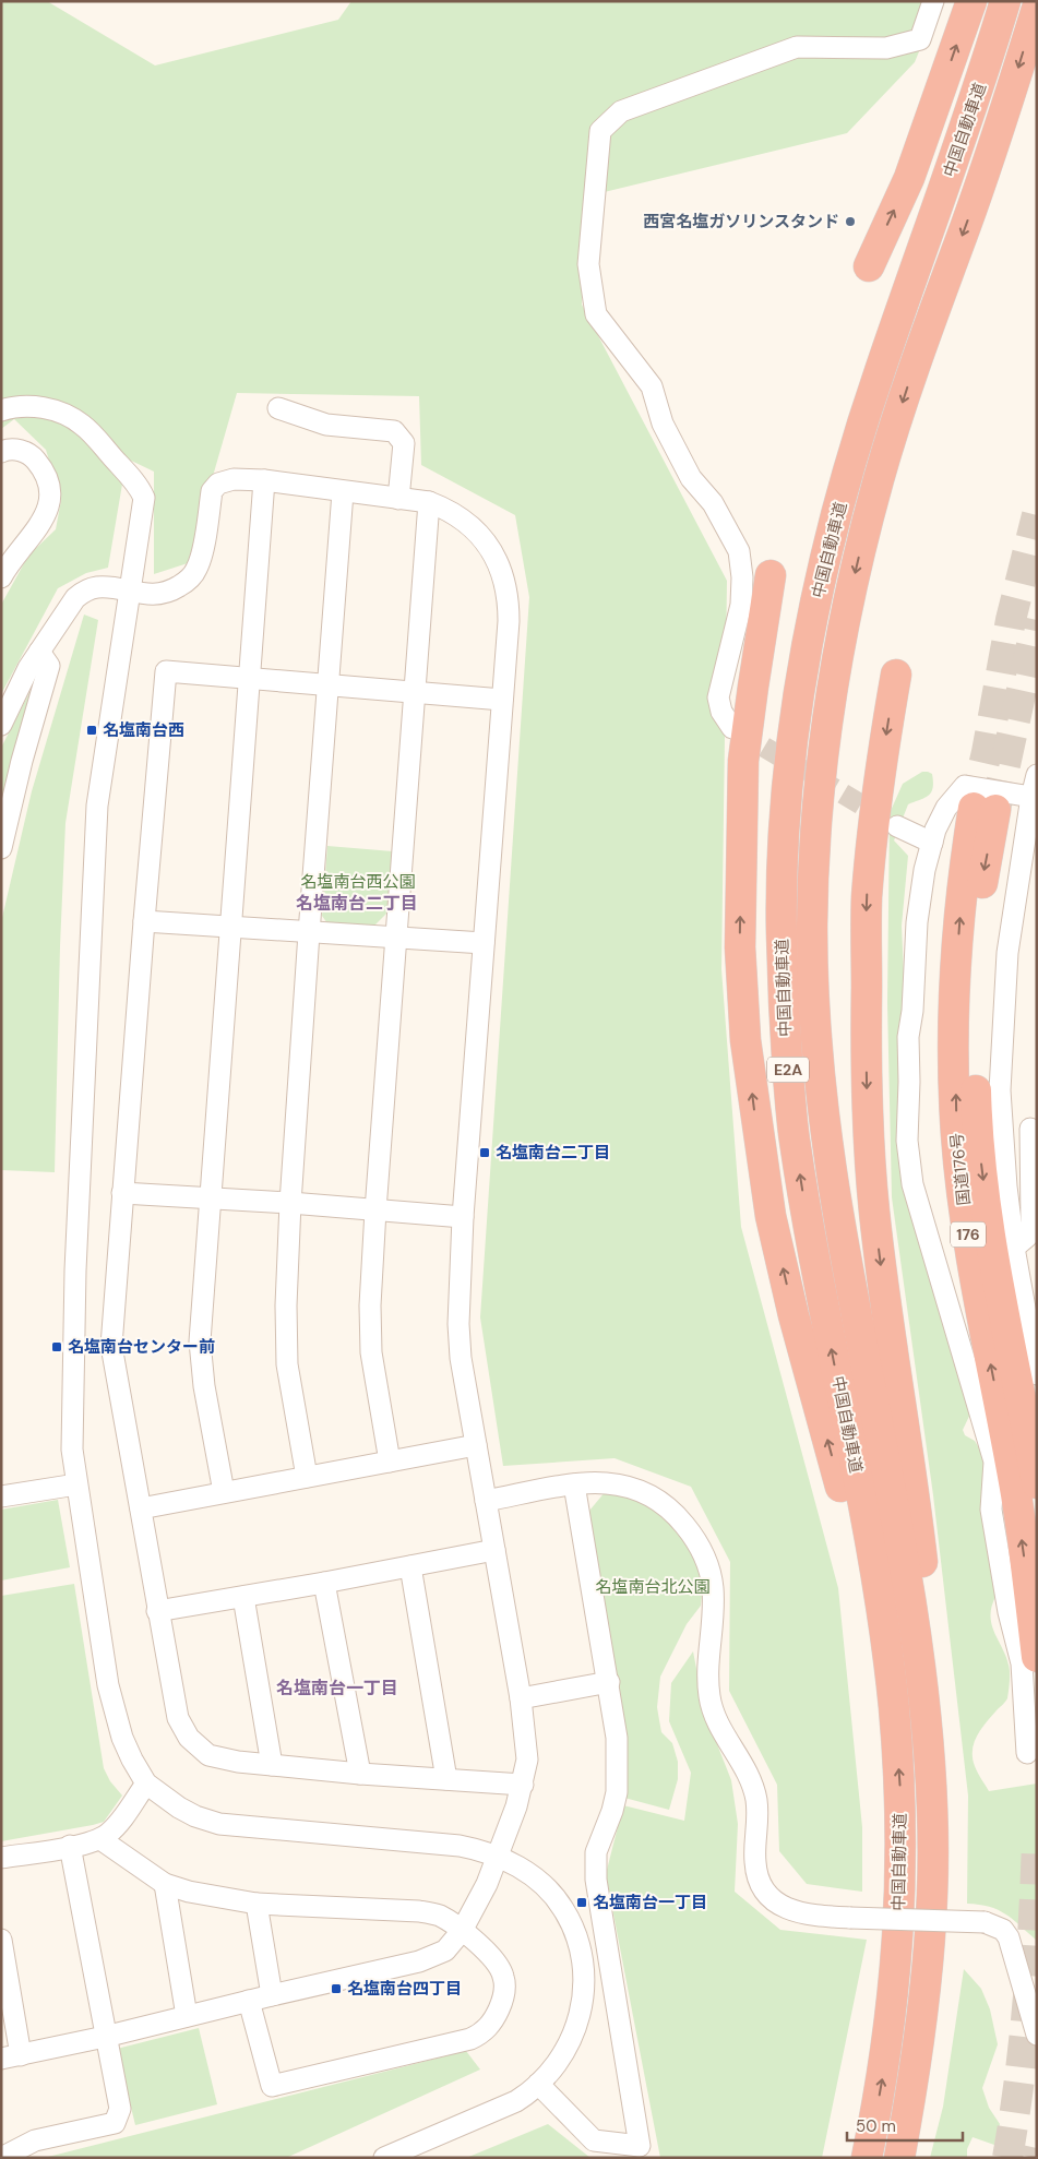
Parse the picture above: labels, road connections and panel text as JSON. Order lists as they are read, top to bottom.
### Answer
{
  "streets": {
    "highway": [
      "中国自動車道",
      "E2A",
      "国道176号",
      "176"
    ]
  },
  "districts": ["名塩南台二丁目", "名塩南台一丁目"],
  "parks": ["名塩南台西公園", "名塩南台北公園"],
  "places": {
    "other": ["西宮名塩ガソリンスタンド"],
    "transit": [
      "名塩南台西",
      "名塩南台二丁目",
      "名塩南台センター前",
      "名塩南台一丁目",
      "名塩南台四丁目"
    ]
  },
  "scale_bar": "50 m"
}
